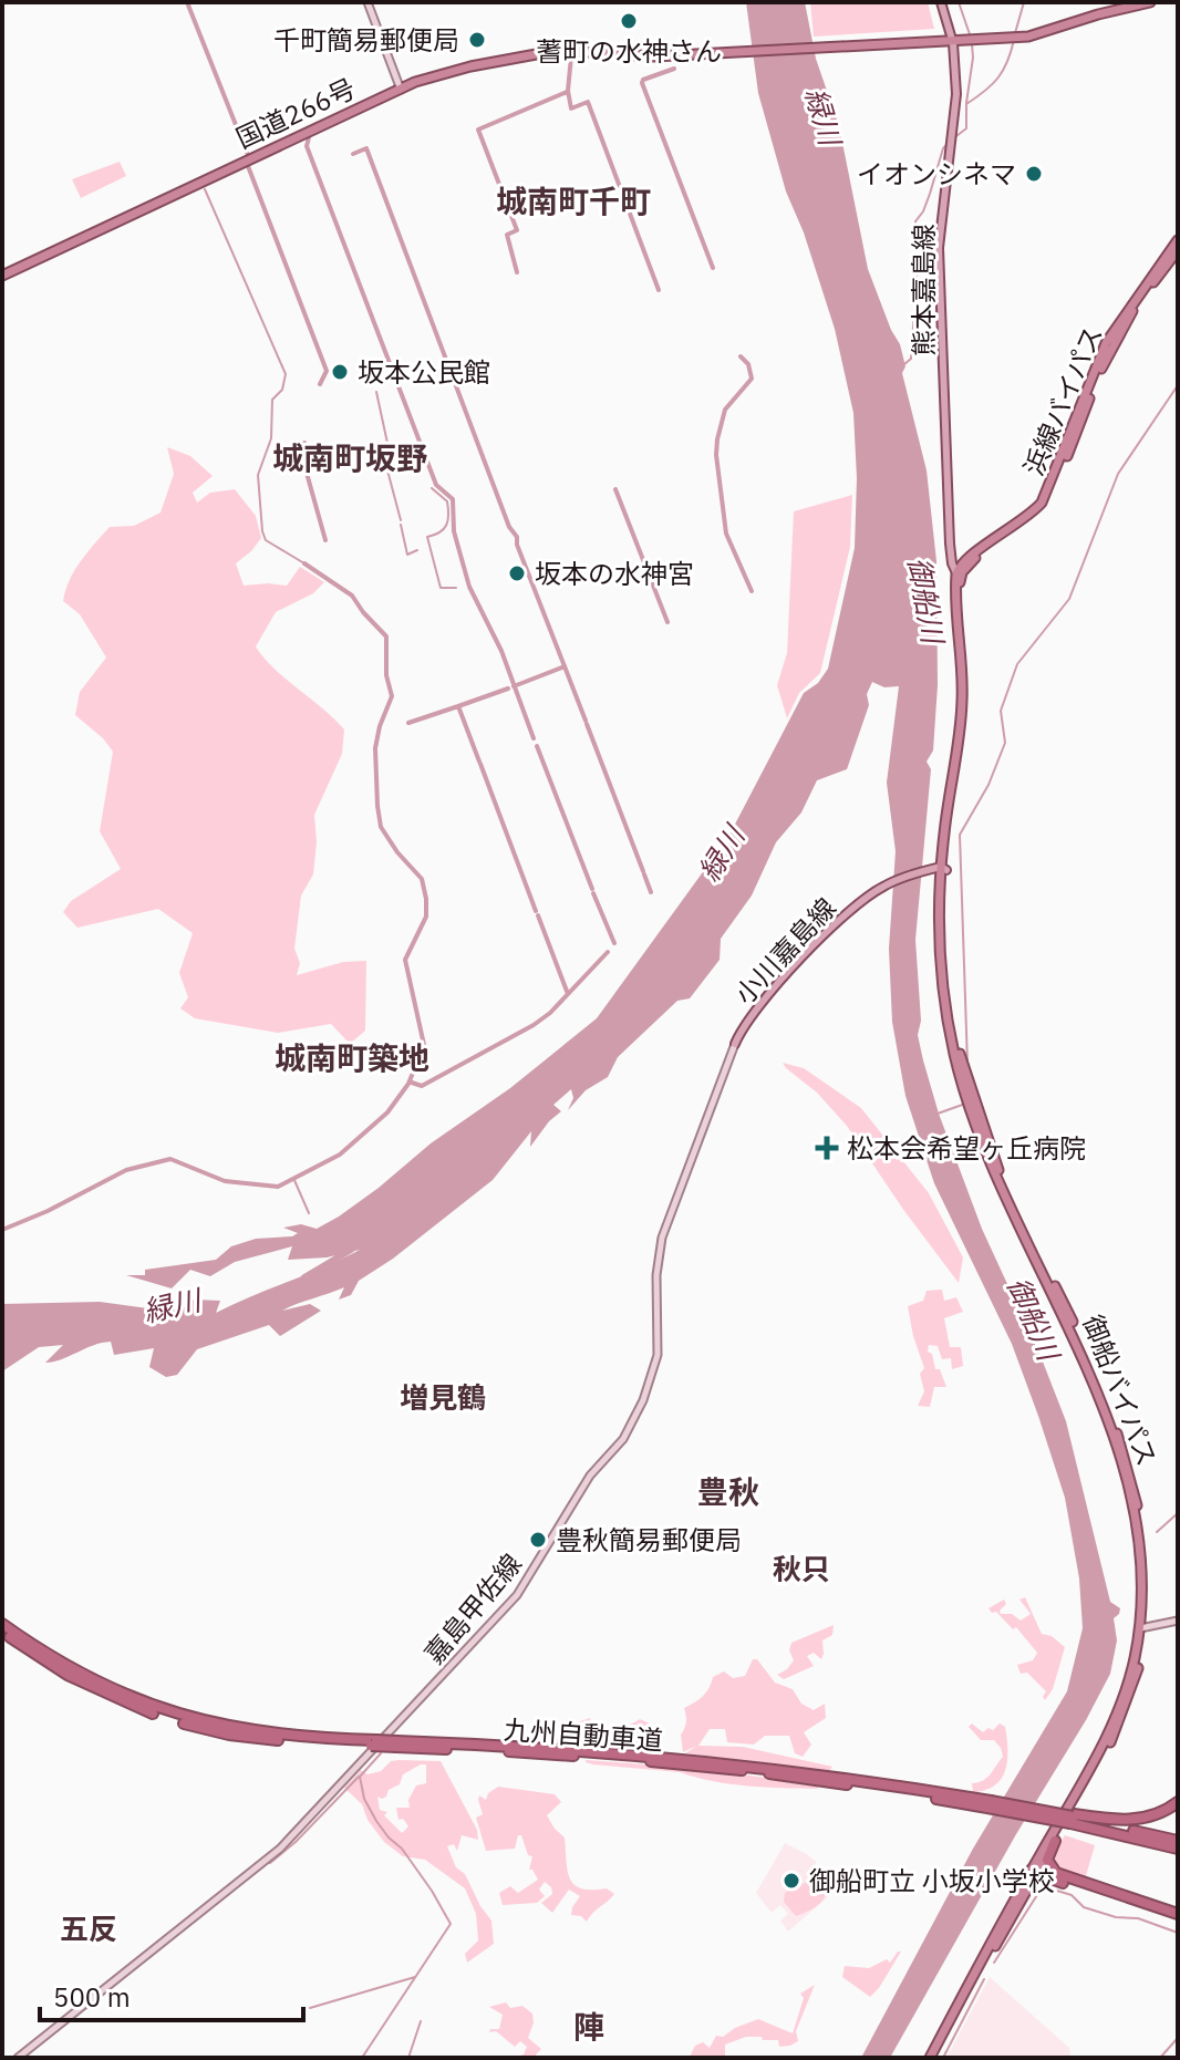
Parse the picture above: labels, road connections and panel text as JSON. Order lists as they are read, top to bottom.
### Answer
{
  "streets": {
    "highway": [
      "国道266号",
      "浜線バイパス",
      "御船バイパス",
      "九州自動車道"
    ],
    "main road": ["熊本嘉島線", "小川嘉島線", "嘉島甲佐線"]
  },
  "crossings": [
    ["国道266号", "熊本嘉島線"],
    ["熊本嘉島線", "浜線バイパス"],
    ["小川嘉島線", "御船バイパス"],
    ["小川嘉島線", "嘉島甲佐線"]
  ],
  "districts": [
    "城南町千町",
    "城南町坂野",
    "城南町築地",
    "増見鶴",
    "豊秋",
    "秋只",
    "五反",
    "陣"
  ],
  "water": ["緑川", "御船川"],
  "places": {
    "other": [
      "蓍町の水神さん",
      "千町簡易郵便局",
      "イオンシネマ",
      "坂本公民館",
      "坂本の水神宮",
      "豊秋簡易郵便局",
      "御船町立 小坂小学校"
    ],
    "health": ["松本会希望ヶ丘病院"]
  },
  "scale_bar": "500 m"
}
